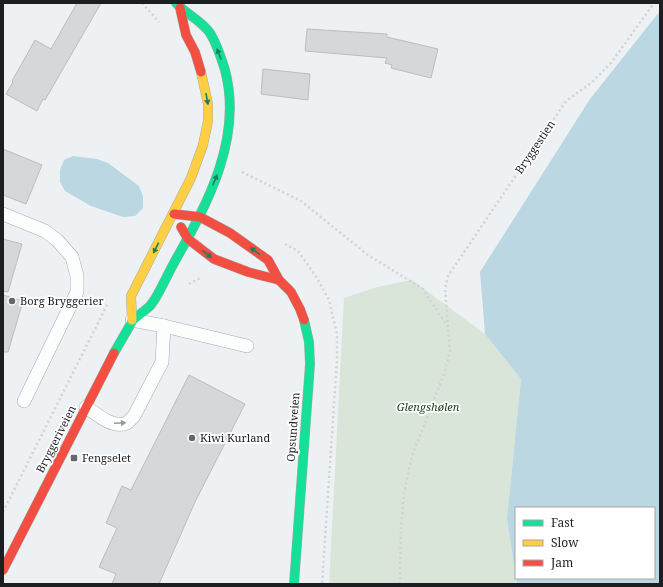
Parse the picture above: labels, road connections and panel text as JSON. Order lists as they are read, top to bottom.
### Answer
{
  "streets": {
    "main road": ["Opsundveien", "Bryggeriveien"],
    "path": ["Bryggestien"]
  },
  "crossings": [
    ["Opsundveien", "Bryggeriveien"]
  ],
  "parks": ["Glengshølen"],
  "places": {
    "other": ["Borg Bryggerier", "Kiwi Kurland"],
    "transit": ["Fengselet"]
  },
  "legend": ["Fast", "Slow", "Jam"]
}
